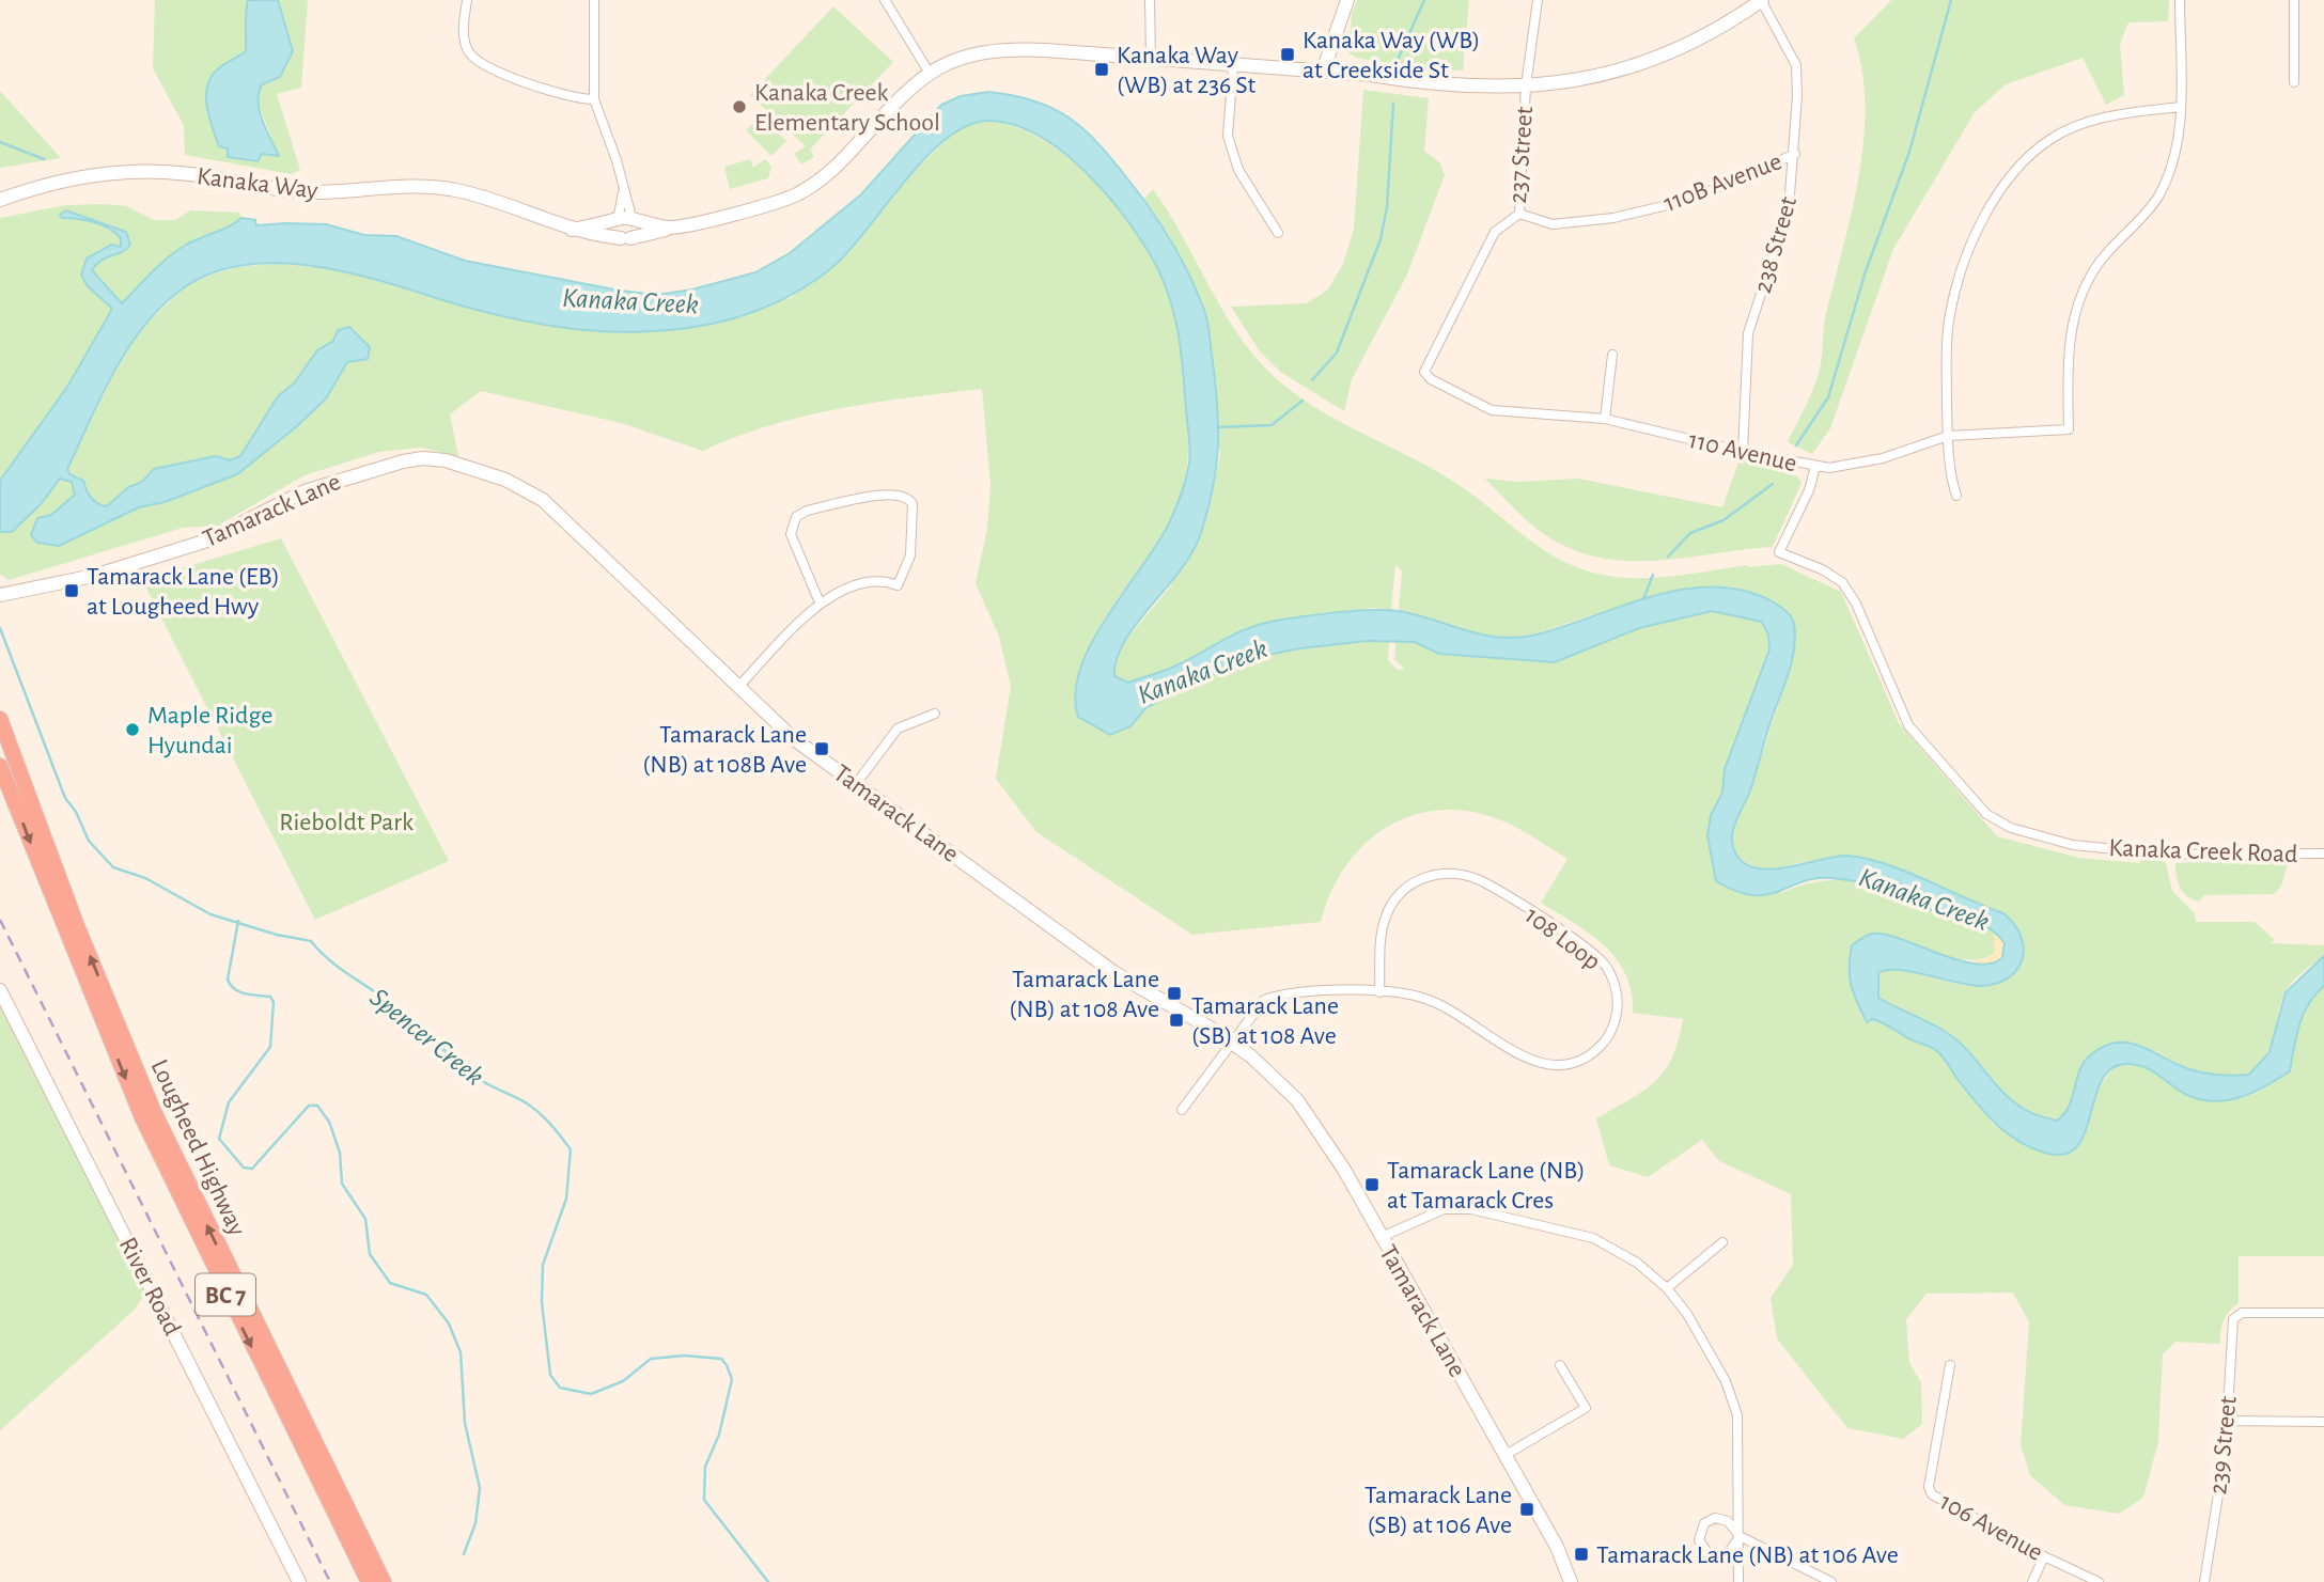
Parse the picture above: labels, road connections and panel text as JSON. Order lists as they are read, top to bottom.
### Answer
{
  "streets": {
    "highway": ["Lougheed Highway", "BC 7"],
    "street": [
      "237 Street",
      "110B Avenue",
      "Kanaka Way",
      "238 Street",
      "110 Avenue",
      "Tamarack Lane",
      "Kanaka Creek Road",
      "108 Loop",
      "River Road",
      "239 Street",
      "106 Avenue"
    ]
  },
  "crossings": [
    ["237 Street", "110B Avenue"],
    ["237 Street", "Kanaka Way"],
    ["237 Street", "110 Avenue"],
    ["110B Avenue", "238 Street"],
    ["Kanaka Way", "238 Street"],
    ["238 Street", "110 Avenue"],
    ["110 Avenue", "Kanaka Creek Road"],
    ["Tamarack Lane", "108 Loop"]
  ],
  "water": ["Kanaka Creek", "Spencer Creek"],
  "parks": ["Rieboldt Park"],
  "places": {
    "transit": [
      "Kanaka Way (WB) at Creekside St",
      "Kanaka Way (WB) at 236 St",
      "Tamarack Lane (EB) at Lougheed Hwy",
      "Tamarack Lane (NB) at 108B Ave",
      "Tamarack Lane (NB) at 108 Ave",
      "Tamarack Lane (SB) at 108 Ave",
      "Tamarack Lane (NB) at Tamarack Cres",
      "Tamarack Lane (SB) at 106 Ave",
      "Tamarack Lane (NB) at 106 Ave"
    ],
    "other": ["Kanaka Creek Elementary School", "Maple Ridge Hyundai"]
  }
}
